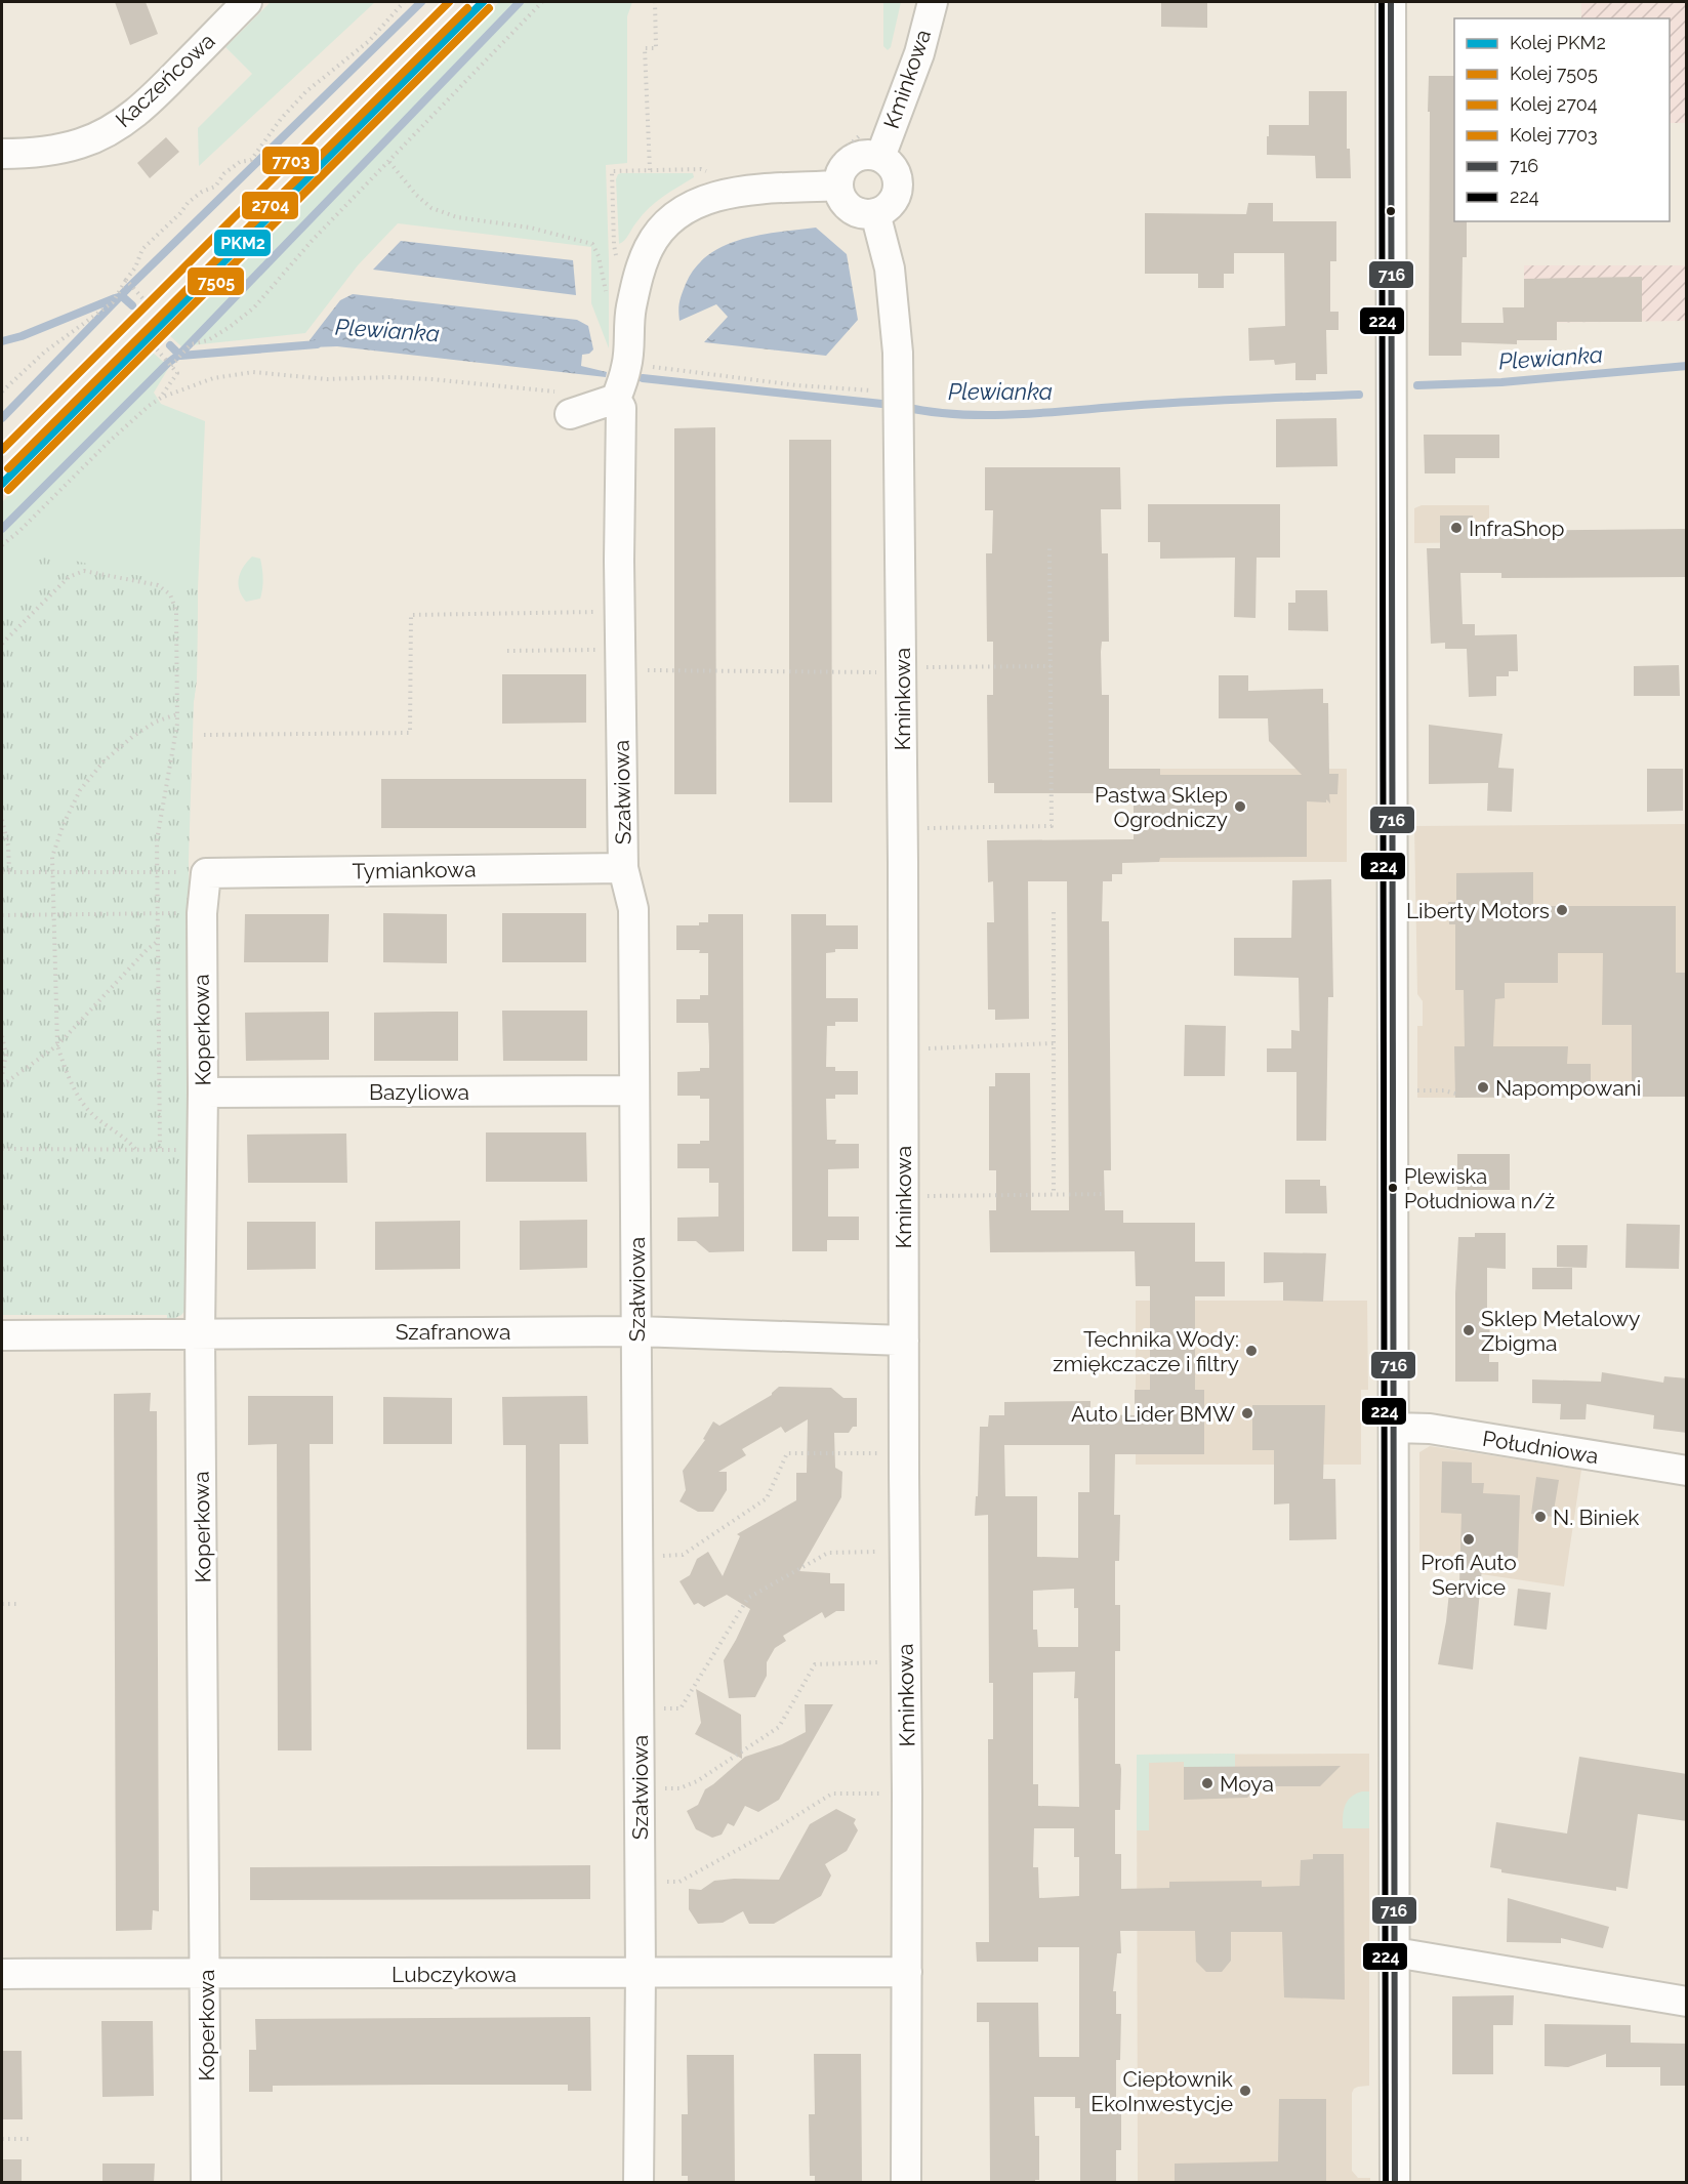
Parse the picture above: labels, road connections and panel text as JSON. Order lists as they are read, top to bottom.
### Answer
{
  "streets": {
    "street": [
      "Kminkowa",
      "Kaczeńcowa",
      "Szałwiowa",
      "Tymiankowa",
      "Koperkowa",
      "Bazyliowa",
      "Szafranowa",
      "Południowa",
      "Lubczykowa"
    ]
  },
  "crossings": [
    ["Kminkowa", "Szafranowa"],
    ["Kminkowa", "Lubczykowa"],
    ["Szałwiowa", "Tymiankowa"],
    ["Szałwiowa", "Bazyliowa"],
    ["Szałwiowa", "Szafranowa"],
    ["Szałwiowa", "Lubczykowa"],
    ["Tymiankowa", "Koperkowa"],
    ["Koperkowa", "Bazyliowa"],
    ["Koperkowa", "Szafranowa"],
    ["Koperkowa", "Lubczykowa"]
  ],
  "water": ["Plewianka"],
  "places": [
    "InfraShop",
    "Pastwa Sklep Ogrodniczy",
    "Liberty Motors",
    "Napompowani",
    "Plewiska Południowa n/ż",
    "Sklep Metalowy Zbigma",
    "Technika Wody: zmiękczacze i filtry",
    "Auto Lider BMW",
    "N. Biniek",
    "Profi Auto Service",
    "Moya",
    "Ciepłownik EkoInwestycje"
  ],
  "lines": [
    "rail line PKM2",
    "rail line 7703",
    "transit line 716",
    "transit line 224",
    "rail line 7505",
    "rail line 2704"
  ],
  "legend": [
    "Kolej PKM2",
    "Kolej 7505",
    "Kolej 2704",
    "Kolej 7703",
    "716",
    "224"
  ]
}
